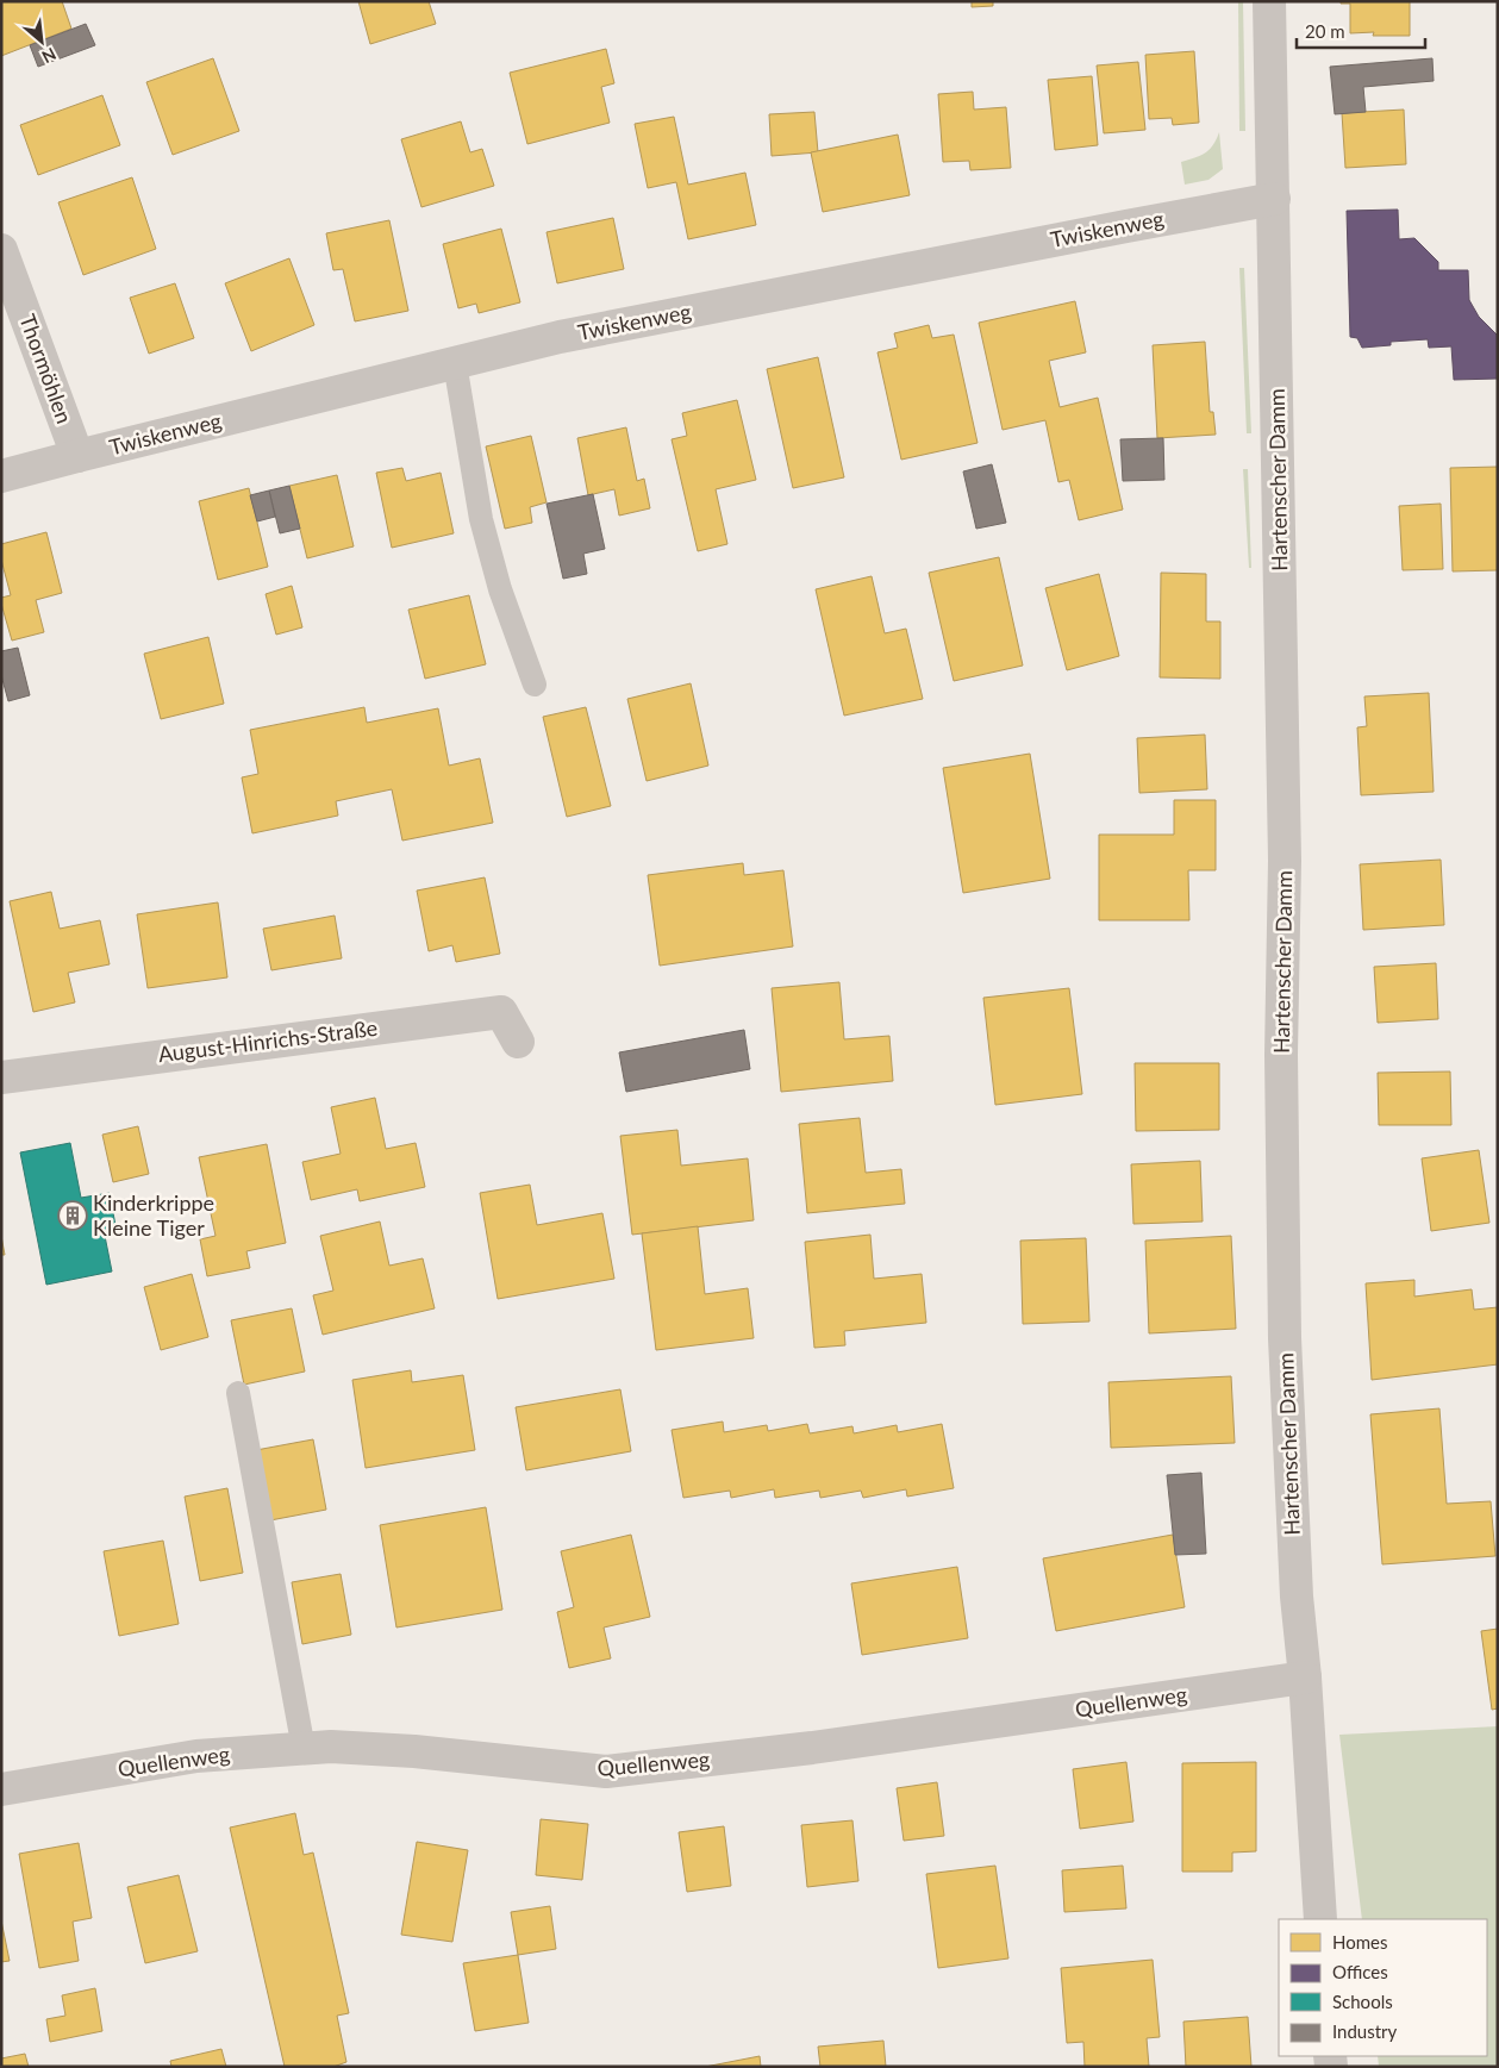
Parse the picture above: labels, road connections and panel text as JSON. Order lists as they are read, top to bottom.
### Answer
{
  "streets": {
    "street": [
      "Twiskenweg",
      "Thormöhlen",
      "Hartenscher Damm",
      "August-Hinrichs-Straße",
      "Quellenweg"
    ]
  },
  "crossings": [
    ["Twiskenweg", "Thormöhlen"],
    ["Twiskenweg", "Hartenscher Damm"],
    ["Hartenscher Damm", "Quellenweg"]
  ],
  "places": {
    "building": ["Kinderkrippe Kleine Tiger"]
  },
  "legend": [
    "Homes",
    "Offices",
    "Schools",
    "Industry"
  ],
  "scale_bar": "20 m",
  "north": "bottom right"
}
